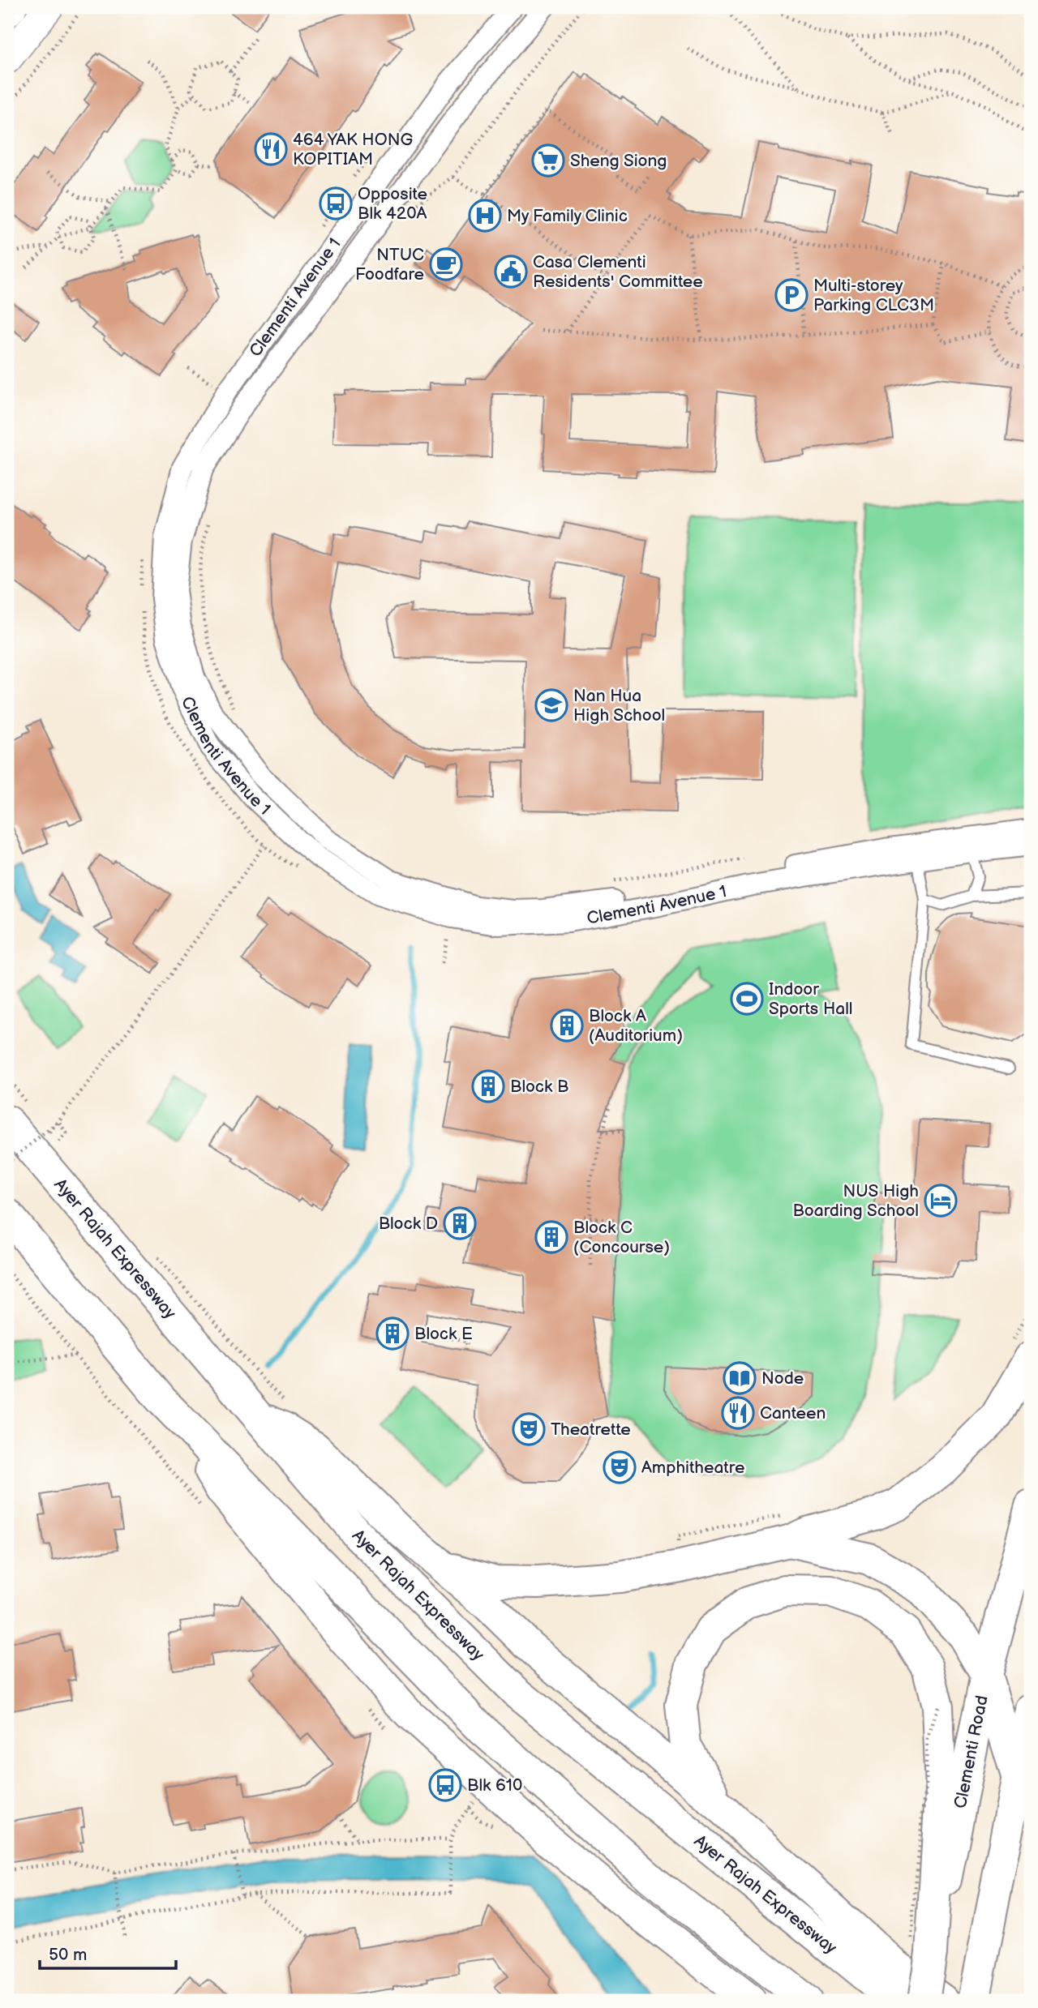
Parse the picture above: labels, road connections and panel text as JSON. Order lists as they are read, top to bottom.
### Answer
{
  "streets": {
    "main road": ["Ayer Rajah Expressway", "Clementi Road"],
    "street": ["Clementi Avenue 1"]
  },
  "places": {
    "restaurant": ["464 YAK HONG KOPITIAM", "Canteen"],
    "supermarket": ["Sheng Siong"],
    "bus stop": ["Opposite Blk 420A", "Blk 610"],
    "hospital": ["My Family Clinic"],
    "cafe": ["NTUC Foodfare"],
    "public building": ["Casa Clementi Residents' Committee"],
    "parking": ["Multi-storey Parking CLC3M"],
    "school or university": ["Nan Hua High School"],
    "sports": ["Indoor Sports Hall"],
    "building": [
      "Block A (Auditorium)",
      "Block B",
      "Block D",
      "Block C (Concourse)",
      "Block E"
    ],
    "hotel": ["NUS High Boarding School"],
    "library": ["Node"],
    "theatre": ["Theatrette", "Amphitheatre"]
  },
  "scale_bar": "50 m"
}
